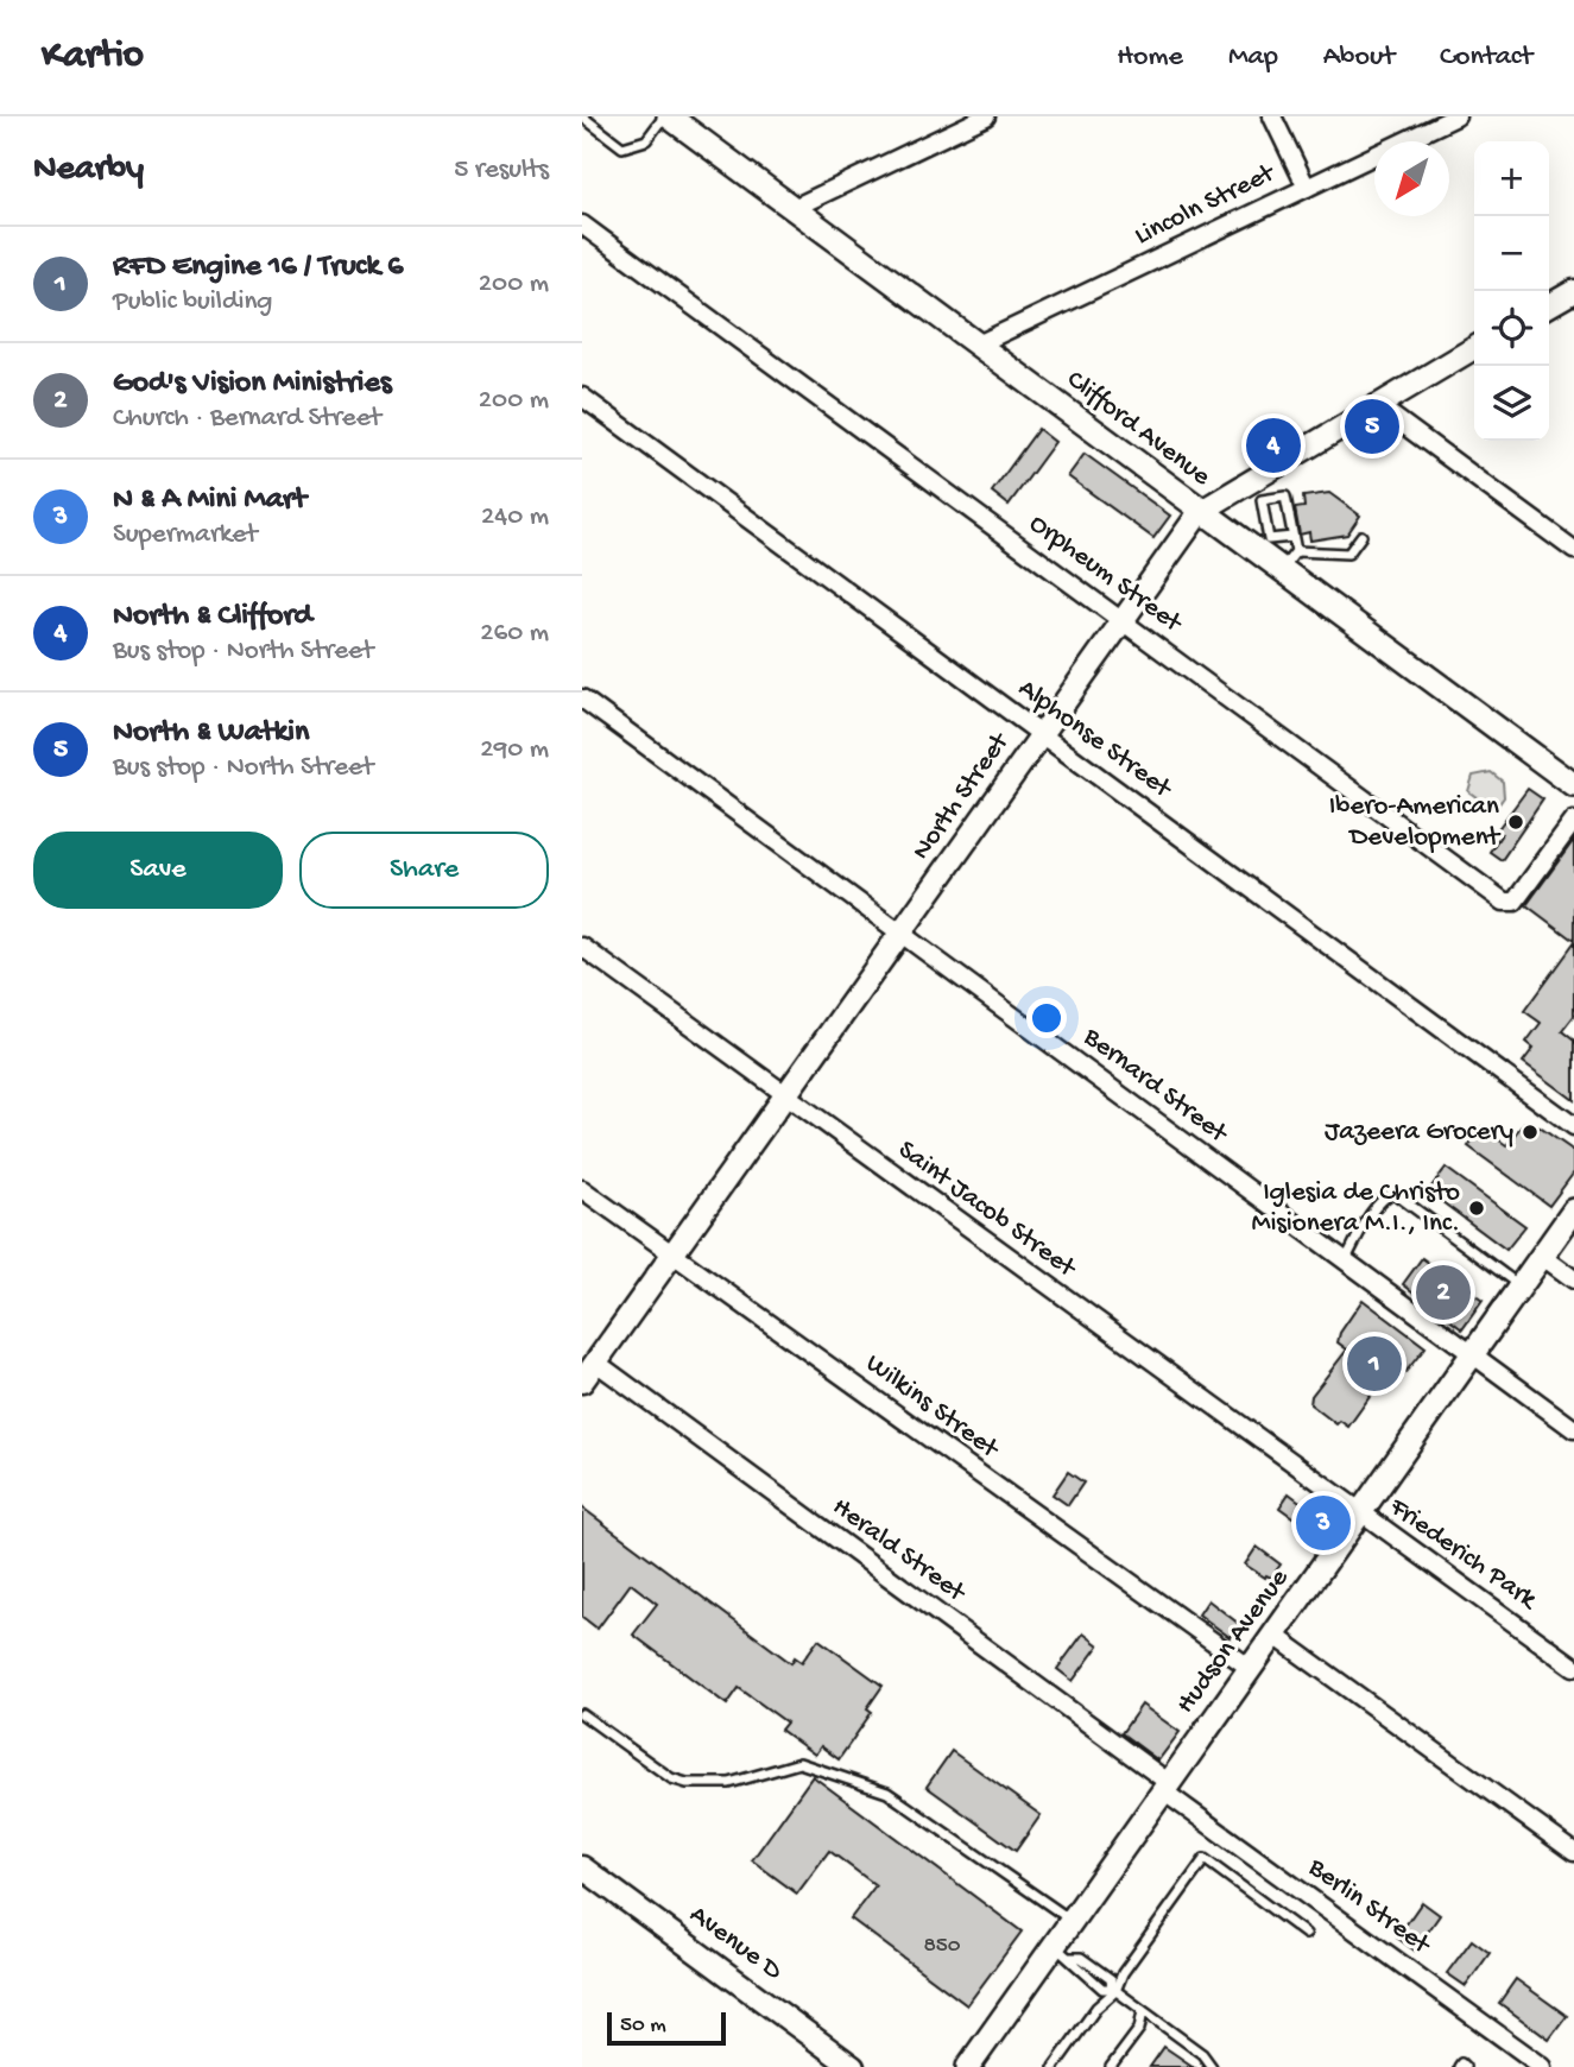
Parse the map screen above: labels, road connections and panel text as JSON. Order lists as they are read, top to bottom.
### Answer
{
  "streets": {
    "main road": ["Clifford Avenue", "Hudson Avenue"],
    "street": [
      "Lincoln Street",
      "Orpheum Street",
      "Alphonse Street",
      "North Street",
      "Bernard Street",
      "Saint Jacob Street",
      "Wilkins Street",
      "Herald Street",
      "Friederich Park",
      "Berlin Street",
      "Avenue D"
    ]
  },
  "crossings": [
    ["Lincoln Street", "Clifford Avenue"],
    ["Clifford Avenue", "North Street"],
    ["Orpheum Street", "North Street"],
    ["Alphonse Street", "North Street"],
    ["North Street", "Bernard Street"],
    ["North Street", "Saint Jacob Street"],
    ["North Street", "Wilkins Street"],
    ["North Street", "Herald Street"],
    ["Bernard Street", "Hudson Avenue"],
    ["Saint Jacob Street", "Friederich Park"],
    ["Saint Jacob Street", "Hudson Avenue"],
    ["Wilkins Street", "Hudson Avenue"],
    ["Herald Street", "Hudson Avenue"],
    ["Herald Street", "Berlin Street"],
    ["Friederich Park", "Hudson Avenue"],
    ["Hudson Avenue", "Berlin Street"]
  ],
  "places": ["Ibero-American Development", "Jazeera Grocery", "Iglesia de Christo Misionera M.I., Inc."],
  "house_numbers": ["850"],
  "scale_bar": "50 m",
  "north": "bottom left",
  "page": {
    "header": "Kartio",
    "nav": [
      "Home",
      "Map",
      "About",
      "Contact"
    ],
    "heading": ["Nearby", "5 results"],
    "map_buttons": ["+", "−"],
    "list": [
      {
        "mark": "1",
        "name": "RFD Engine 16 / Truck 6",
        "note": "Public building",
        "value": "200 m"
      },
      {
        "mark": "2",
        "name": "God's Vision Ministries",
        "note": "Church · Bernard Street",
        "value": "200 m"
      },
      {
        "mark": "3",
        "name": "N & A Mini Mart",
        "note": "Supermarket",
        "value": "240 m"
      },
      {
        "mark": "4",
        "name": "North & Clifford",
        "note": "Bus stop · North Street",
        "value": "260 m"
      },
      {
        "mark": "5",
        "name": "North & Watkin",
        "note": "Bus stop · North Street",
        "value": "290 m"
      }
    ],
    "pins": [
      "5",
      "4",
      "2",
      "1",
      "3"
    ],
    "buttons": ["Save", "Share"],
    "scale": "50 m"
  }
}
